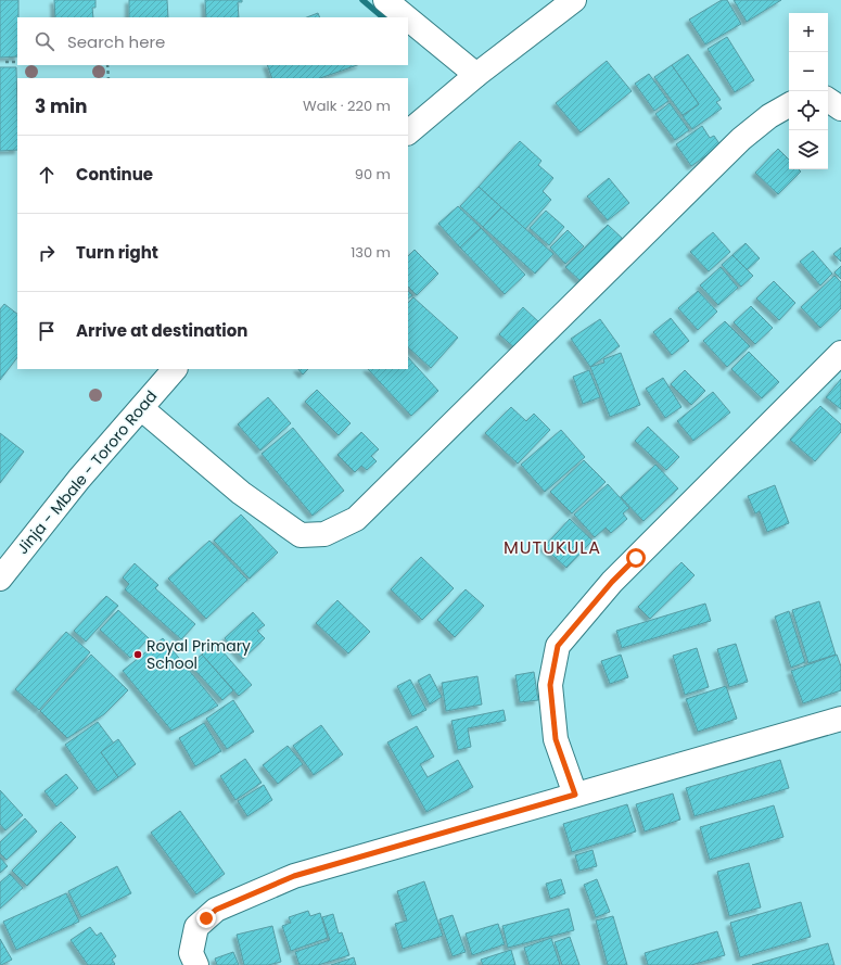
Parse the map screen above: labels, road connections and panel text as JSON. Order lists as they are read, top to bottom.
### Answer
{
  "streets": {
    "street": ["Jinja - Mbale - Tororo Road"]
  },
  "districts": ["MUTUKULA"],
  "places": ["Royal Primary School"],
  "page": {
    "map_buttons": ["+", "−"],
    "search": "Search here",
    "heading": ["3 min", "Walk · 220 m"],
    "list": [
      ["Continue", "90 m"],
      ["Turn right", "130 m"],
      "Arrive at destination"
    ]
  }
}
